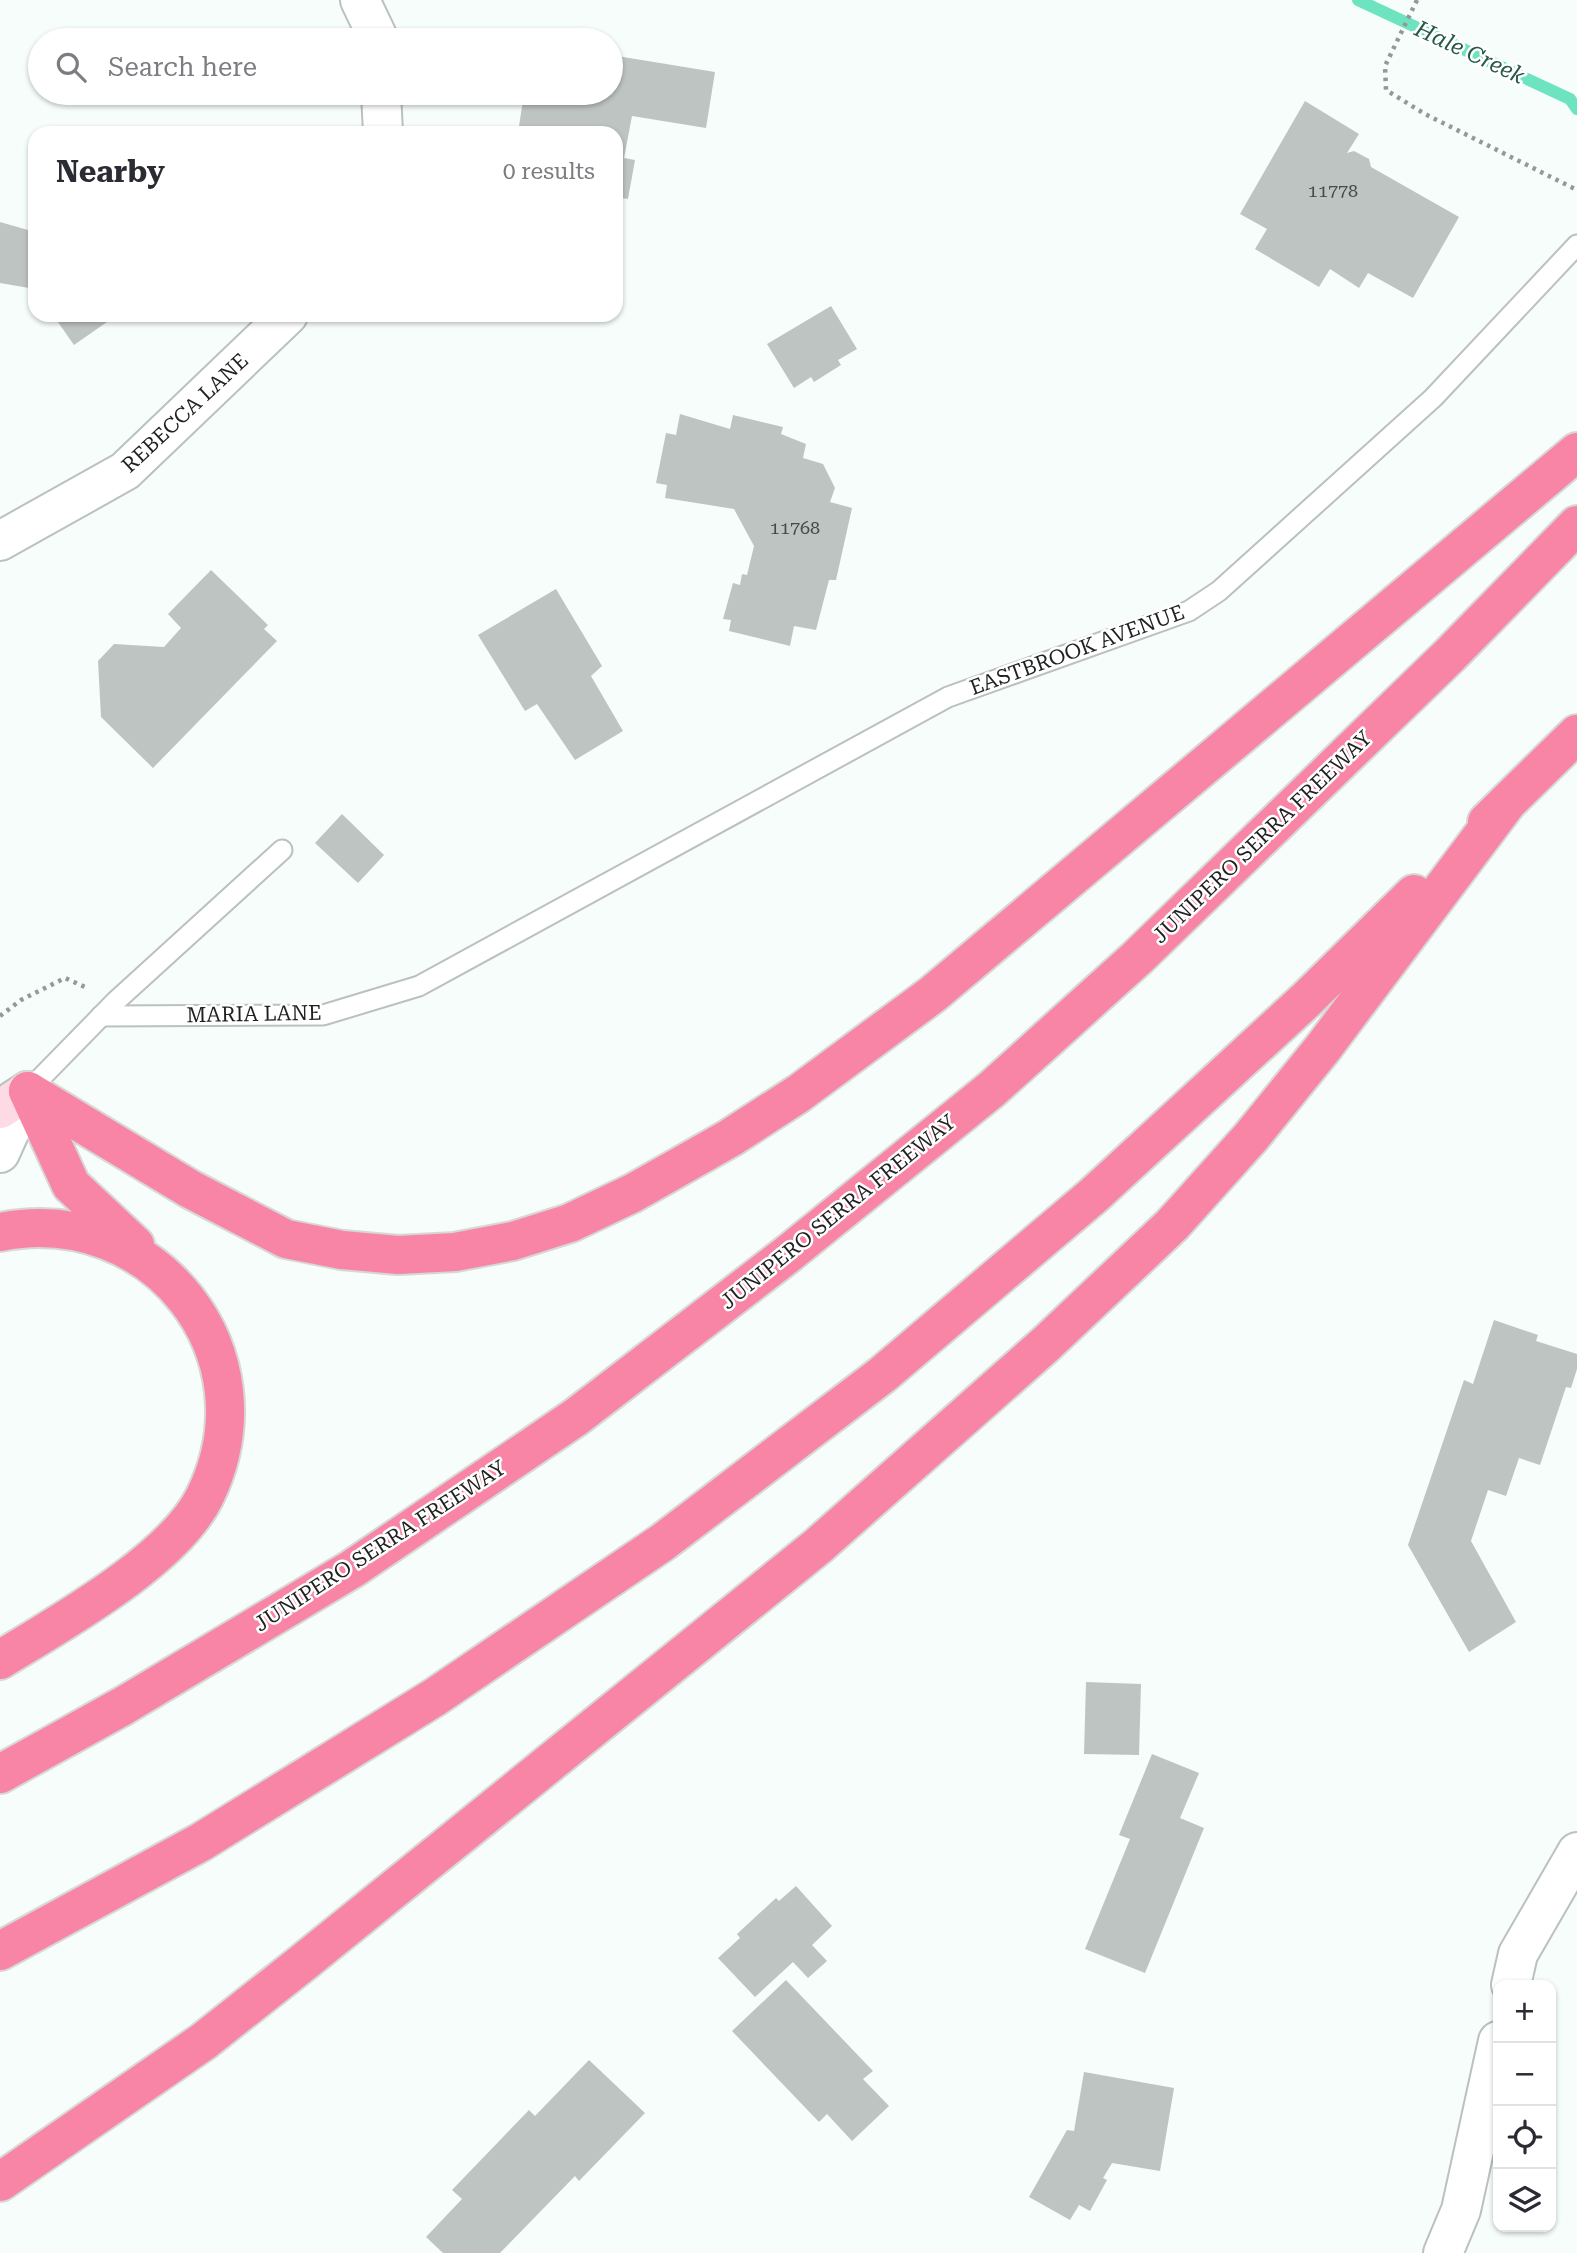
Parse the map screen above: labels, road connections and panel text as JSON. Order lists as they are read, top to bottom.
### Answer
{
  "streets": {
    "highway": ["JUNIPERO SERRA FREEWAY"],
    "street": ["REBECCA LANE"],
    "lane": ["EASTBROOK AVENUE", "MARIA LANE"]
  },
  "crossings": [
    ["EASTBROOK AVENUE", "MARIA LANE"]
  ],
  "water": ["Hale Creek"],
  "house_numbers": ["11778", "11768"],
  "page": {
    "search": "Search here",
    "heading": ["Nearby", "0 results"],
    "map_buttons": ["+", "−"]
  }
}
